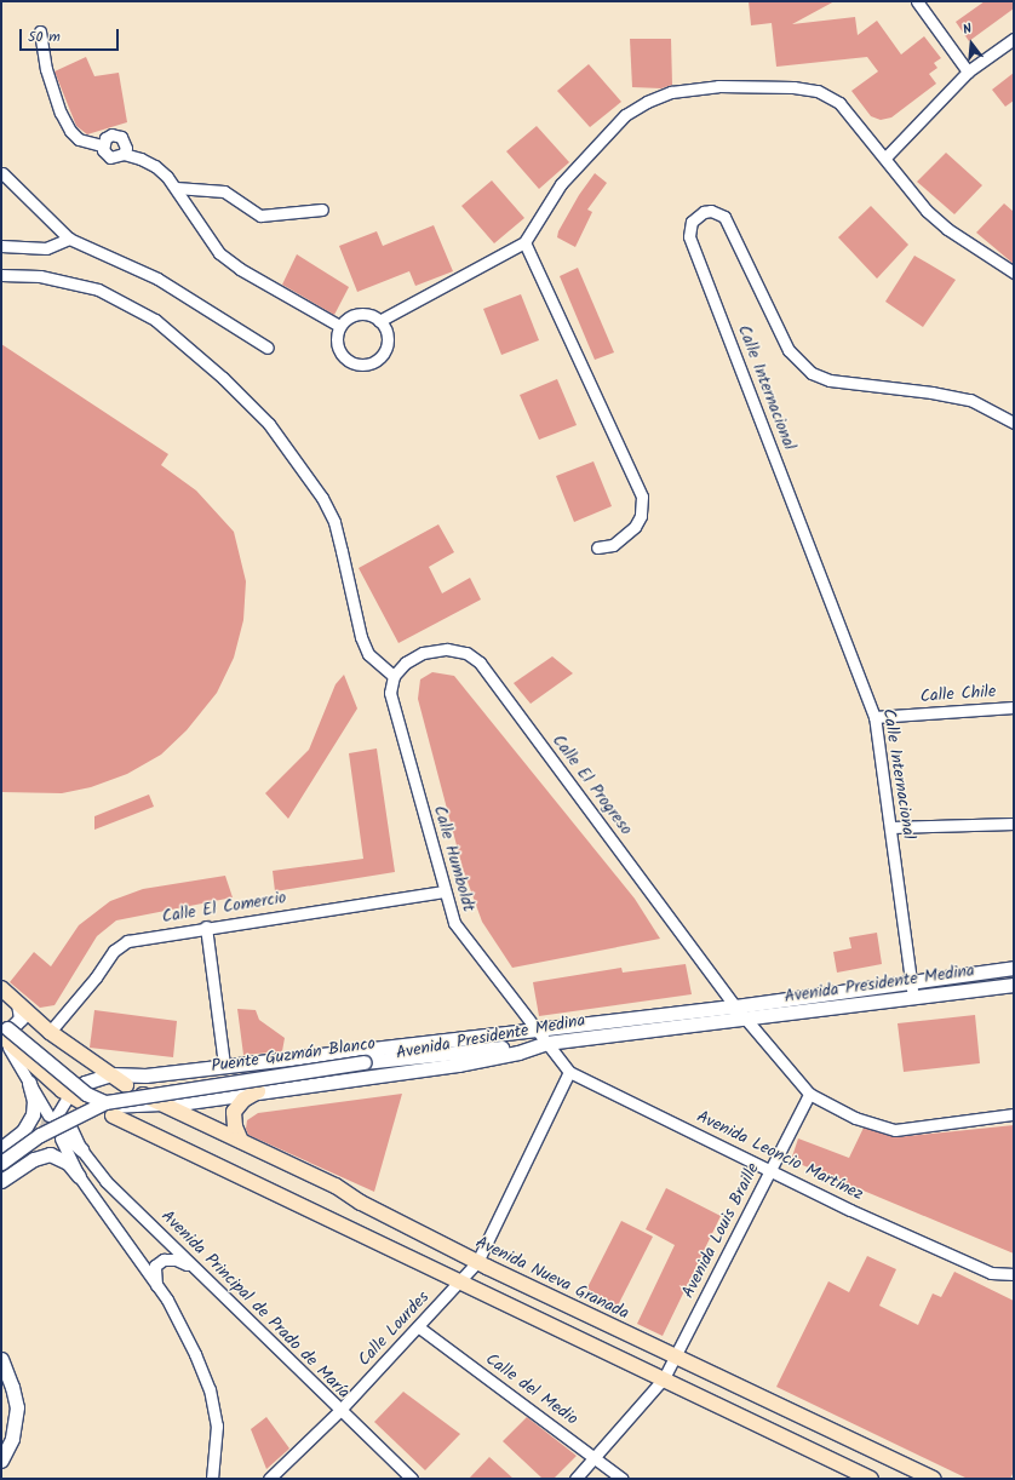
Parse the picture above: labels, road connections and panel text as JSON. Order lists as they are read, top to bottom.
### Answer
{
  "streets": {
    "main road": ["Avenida Nueva Granada"],
    "street": [
      "Calle Internacional",
      "Calle Chile",
      "Calle El Progreso",
      "Calle Humboldt",
      "Calle El Comercio",
      "Avenida Presidente Medina",
      "Puente Guzmán Blanco",
      "Avenida Leoncio Martínez",
      "Avenida Louis Braille",
      "Avenida Principal de Prado de María",
      "Calle Lourdes",
      "Calle del Medio"
    ]
  },
  "crossings": [
    ["Calle Internacional", "Calle Chile"],
    ["Calle Internacional", "Avenida Presidente Medina"],
    ["Calle El Progreso", "Calle Humboldt"],
    ["Calle El Progreso", "Avenida Presidente Medina"],
    ["Calle El Progreso", "Avenida Louis Braille"],
    ["Calle Humboldt", "Calle El Comercio"],
    ["Calle Humboldt", "Avenida Presidente Medina"],
    ["Calle Humboldt", "Puente Guzmán Blanco"],
    ["Calle Humboldt", "Avenida Leoncio Martínez"],
    ["Avenida Presidente Medina", "Puente Guzmán Blanco"],
    ["Avenida Presidente Medina", "Avenida Leoncio Martínez"],
    ["Avenida Presidente Medina", "Avenida Nueva Granada"],
    ["Puente Guzmán Blanco", "Avenida Leoncio Martínez"],
    ["Avenida Leoncio Martínez", "Avenida Louis Braille"],
    ["Avenida Louis Braille", "Avenida Nueva Granada"],
    ["Avenida Nueva Granada", "Calle Lourdes"],
    ["Avenida Principal de Prado de María", "Calle Lourdes"],
    ["Calle Lourdes", "Calle del Medio"]
  ],
  "scale_bar": "50 m",
  "north": "top"
}
